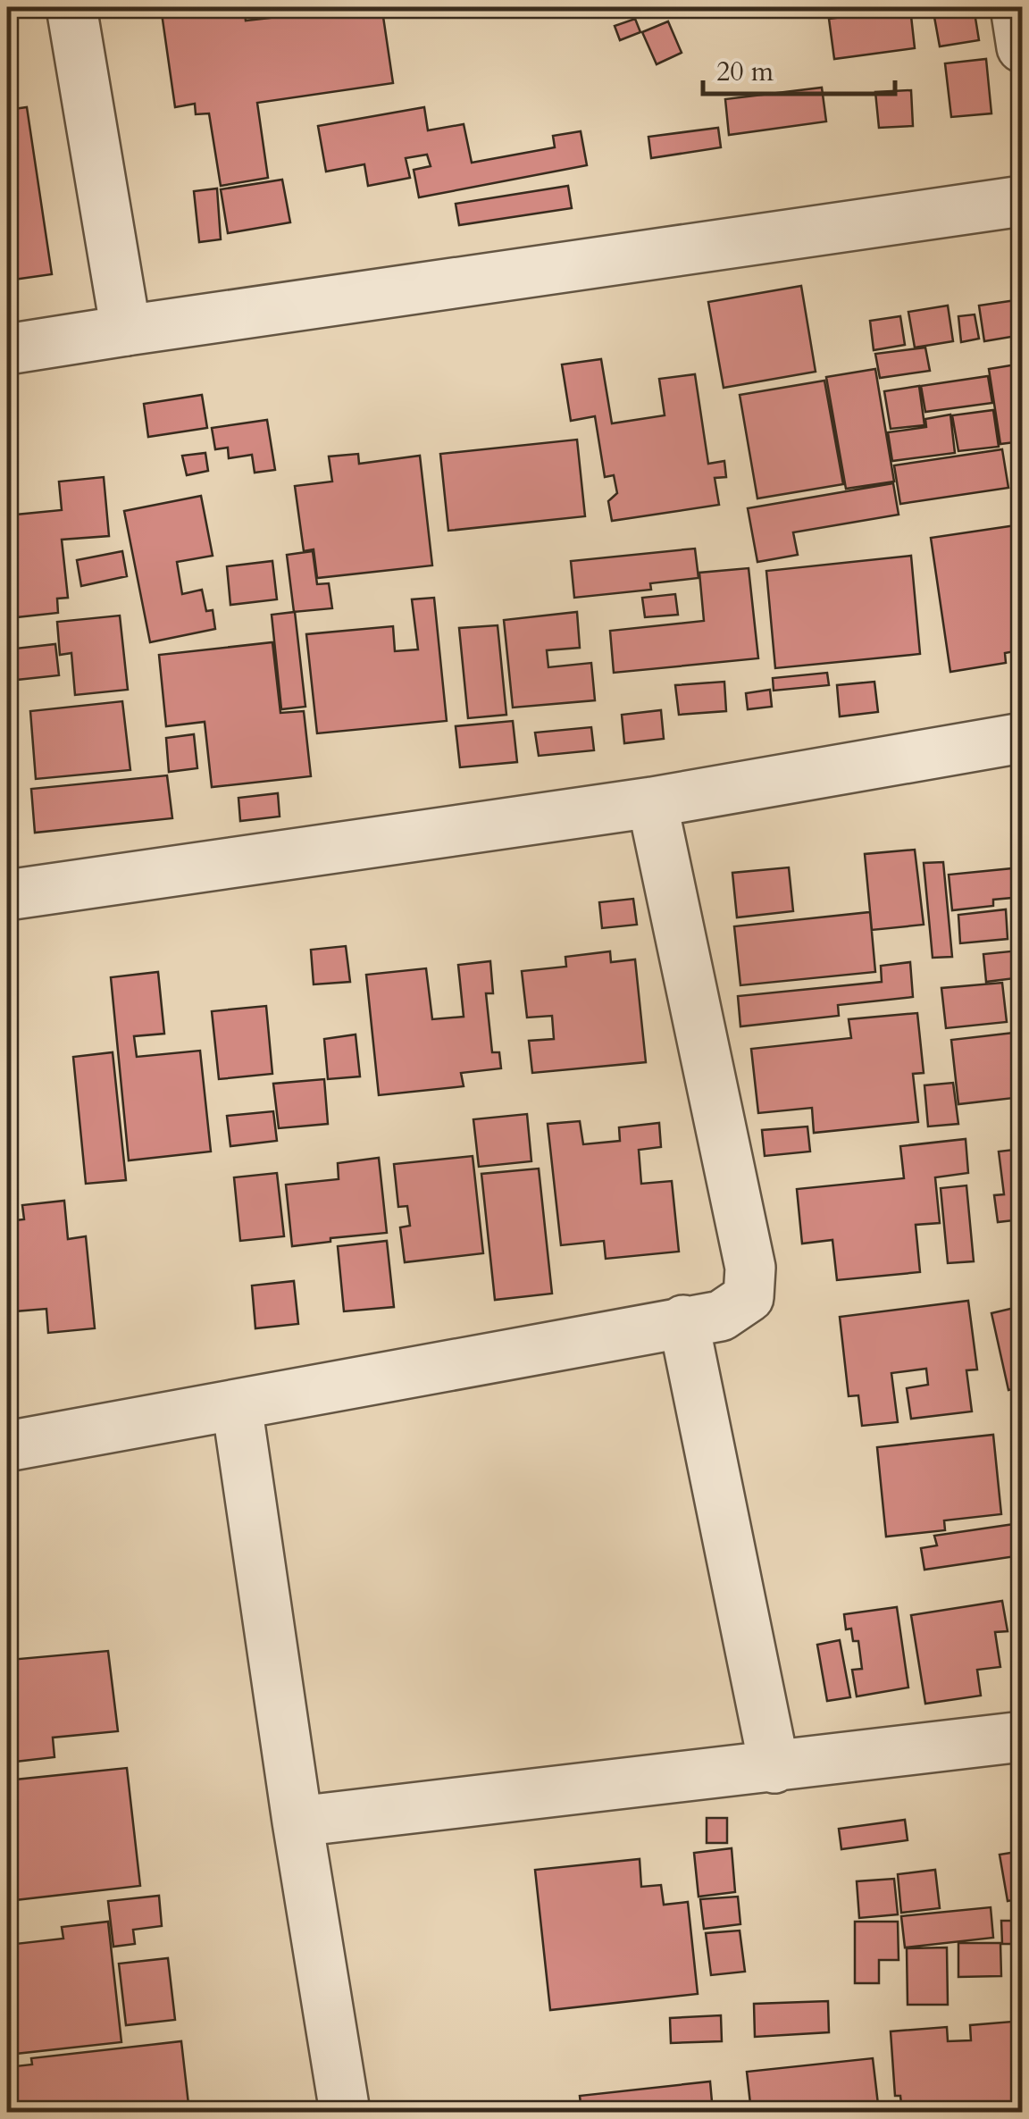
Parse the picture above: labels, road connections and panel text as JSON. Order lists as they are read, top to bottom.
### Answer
{
  "scale_bar": "20 m"
}
